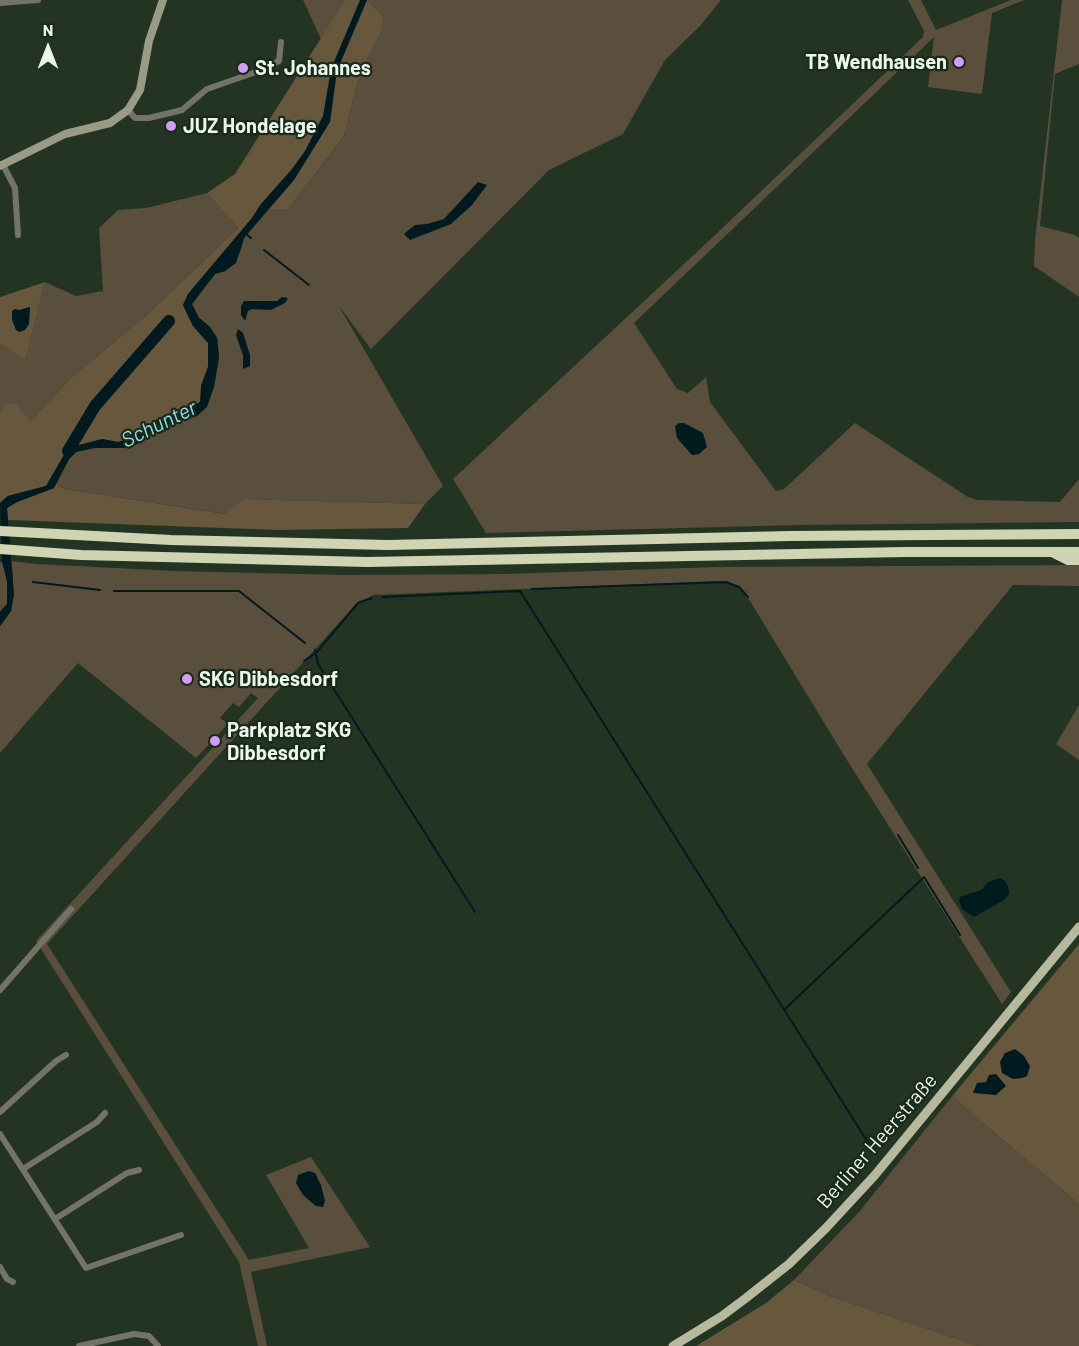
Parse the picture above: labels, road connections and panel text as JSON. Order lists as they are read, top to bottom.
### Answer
{
  "streets": {
    "main road": ["Berliner Heerstraße"]
  },
  "water": ["Schunter"],
  "places": [
    "TB Wendhausen",
    "St. Johannes",
    "JUZ Hondelage",
    "SKG Dibbesdorf",
    "Parkplatz SKG Dibbesdorf"
  ],
  "north": "top"
}
